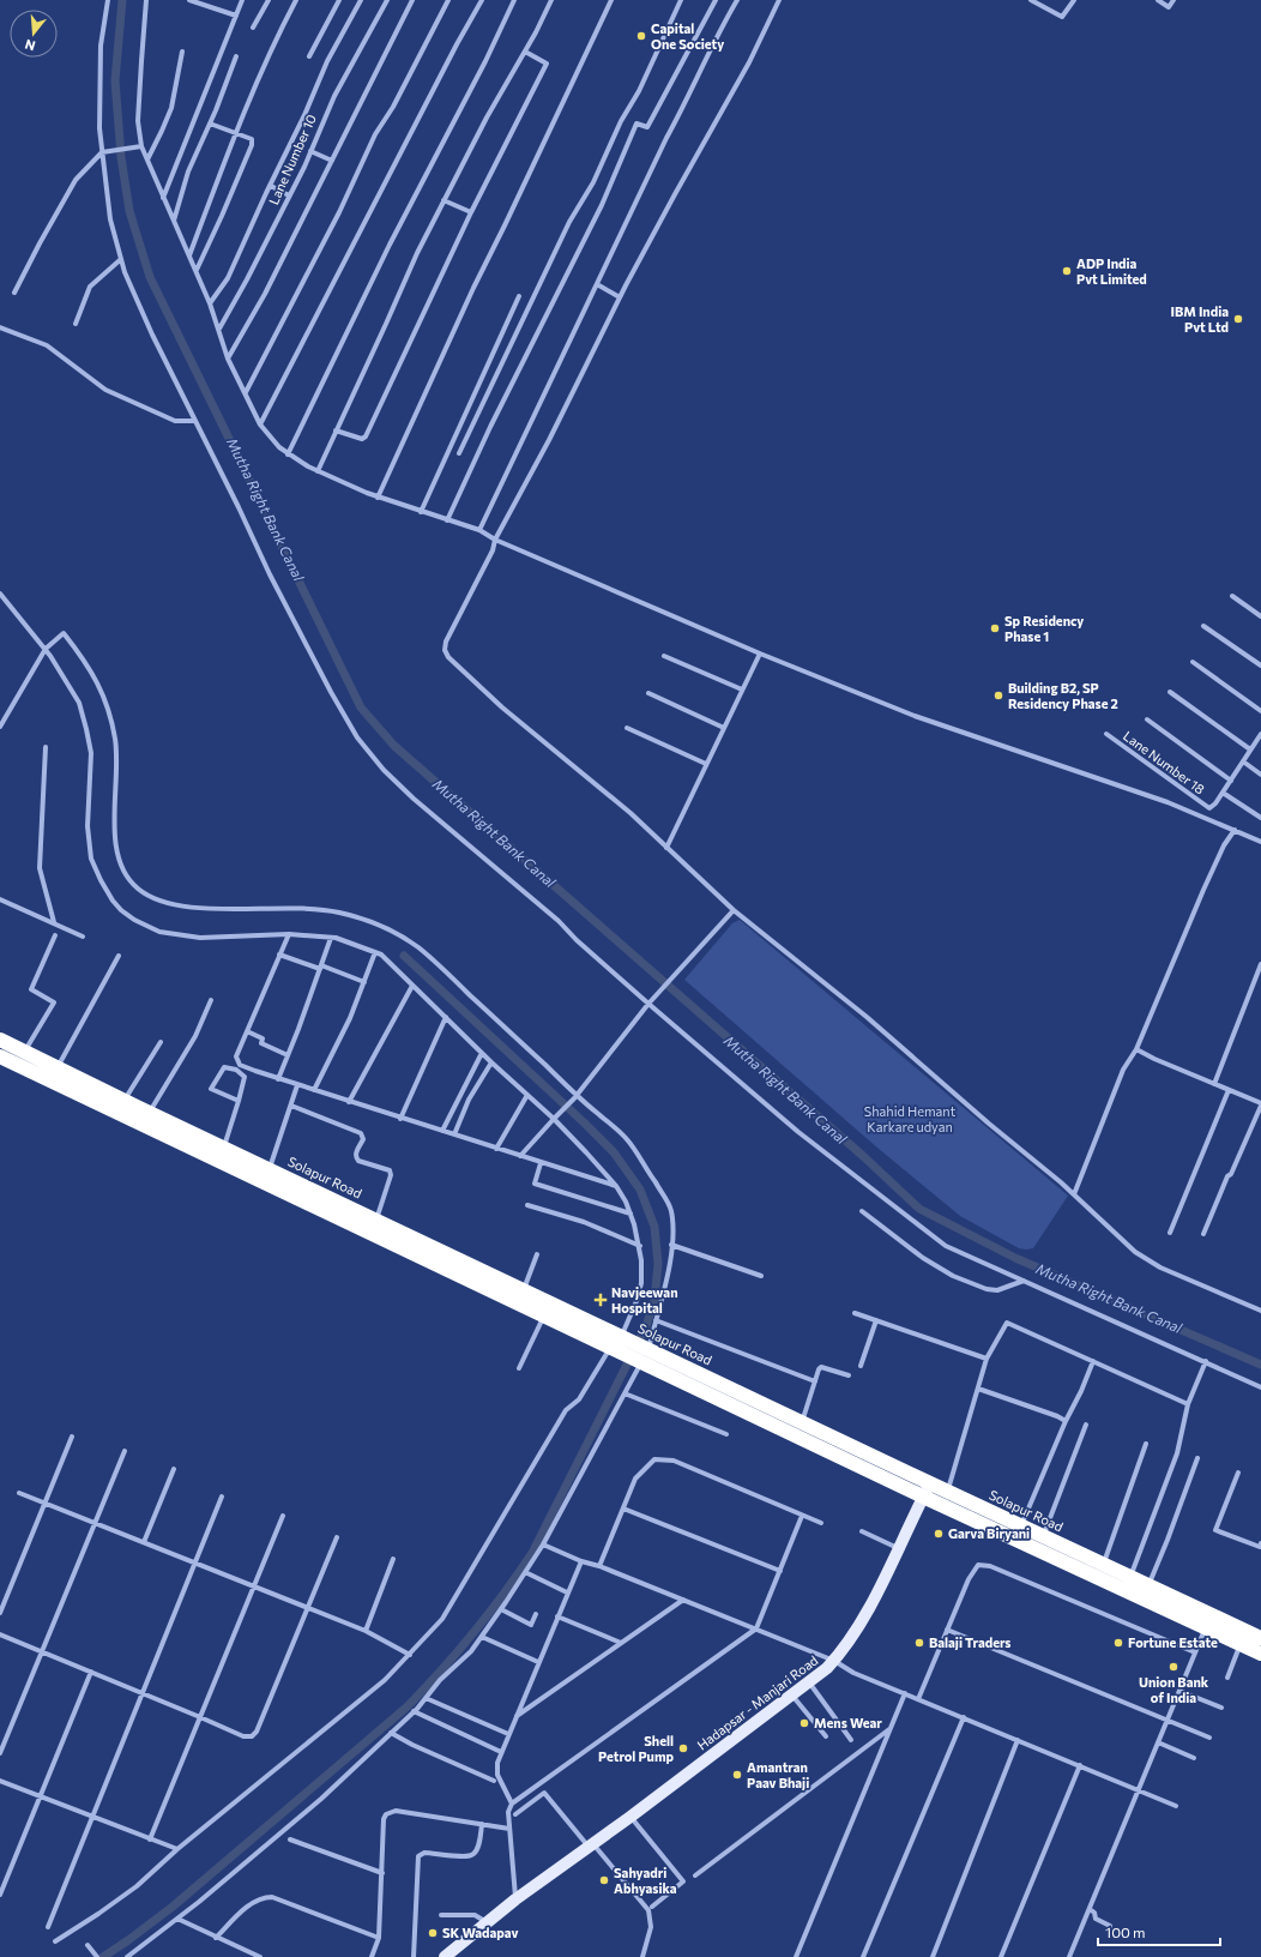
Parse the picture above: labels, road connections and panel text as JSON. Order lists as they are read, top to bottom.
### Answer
{
  "streets": {
    "highway": ["Solapur Road"],
    "main road": ["Hadapsar - Manjari Road"],
    "street": ["Lane Number 10", "Lane Number 18"]
  },
  "crossings": [
    ["Solapur Road", "Hadapsar - Manjari Road"]
  ],
  "water": ["Mutha Right Bank Canal"],
  "parks": ["Shahid Hemant Karkare udyan"],
  "places": {
    "other": [
      "Capital One Society",
      "ADP India Pvt Limited",
      "IBM India Pvt Ltd",
      "Sp Residency Phase 1",
      "Building B2, SP Residency Phase 2",
      "Garva Biryani",
      "Balaji Traders",
      "Fortune Estate",
      "Union Bank of India",
      "Mens Wear",
      "Shell Petrol Pump",
      "Amantran Paav Bhaji",
      "Sahyadri Abhyasika",
      "SK Wadapav"
    ],
    "health": ["Navjeewan Hospital"]
  },
  "scale_bar": "100 m",
  "north": "bottom"
}
